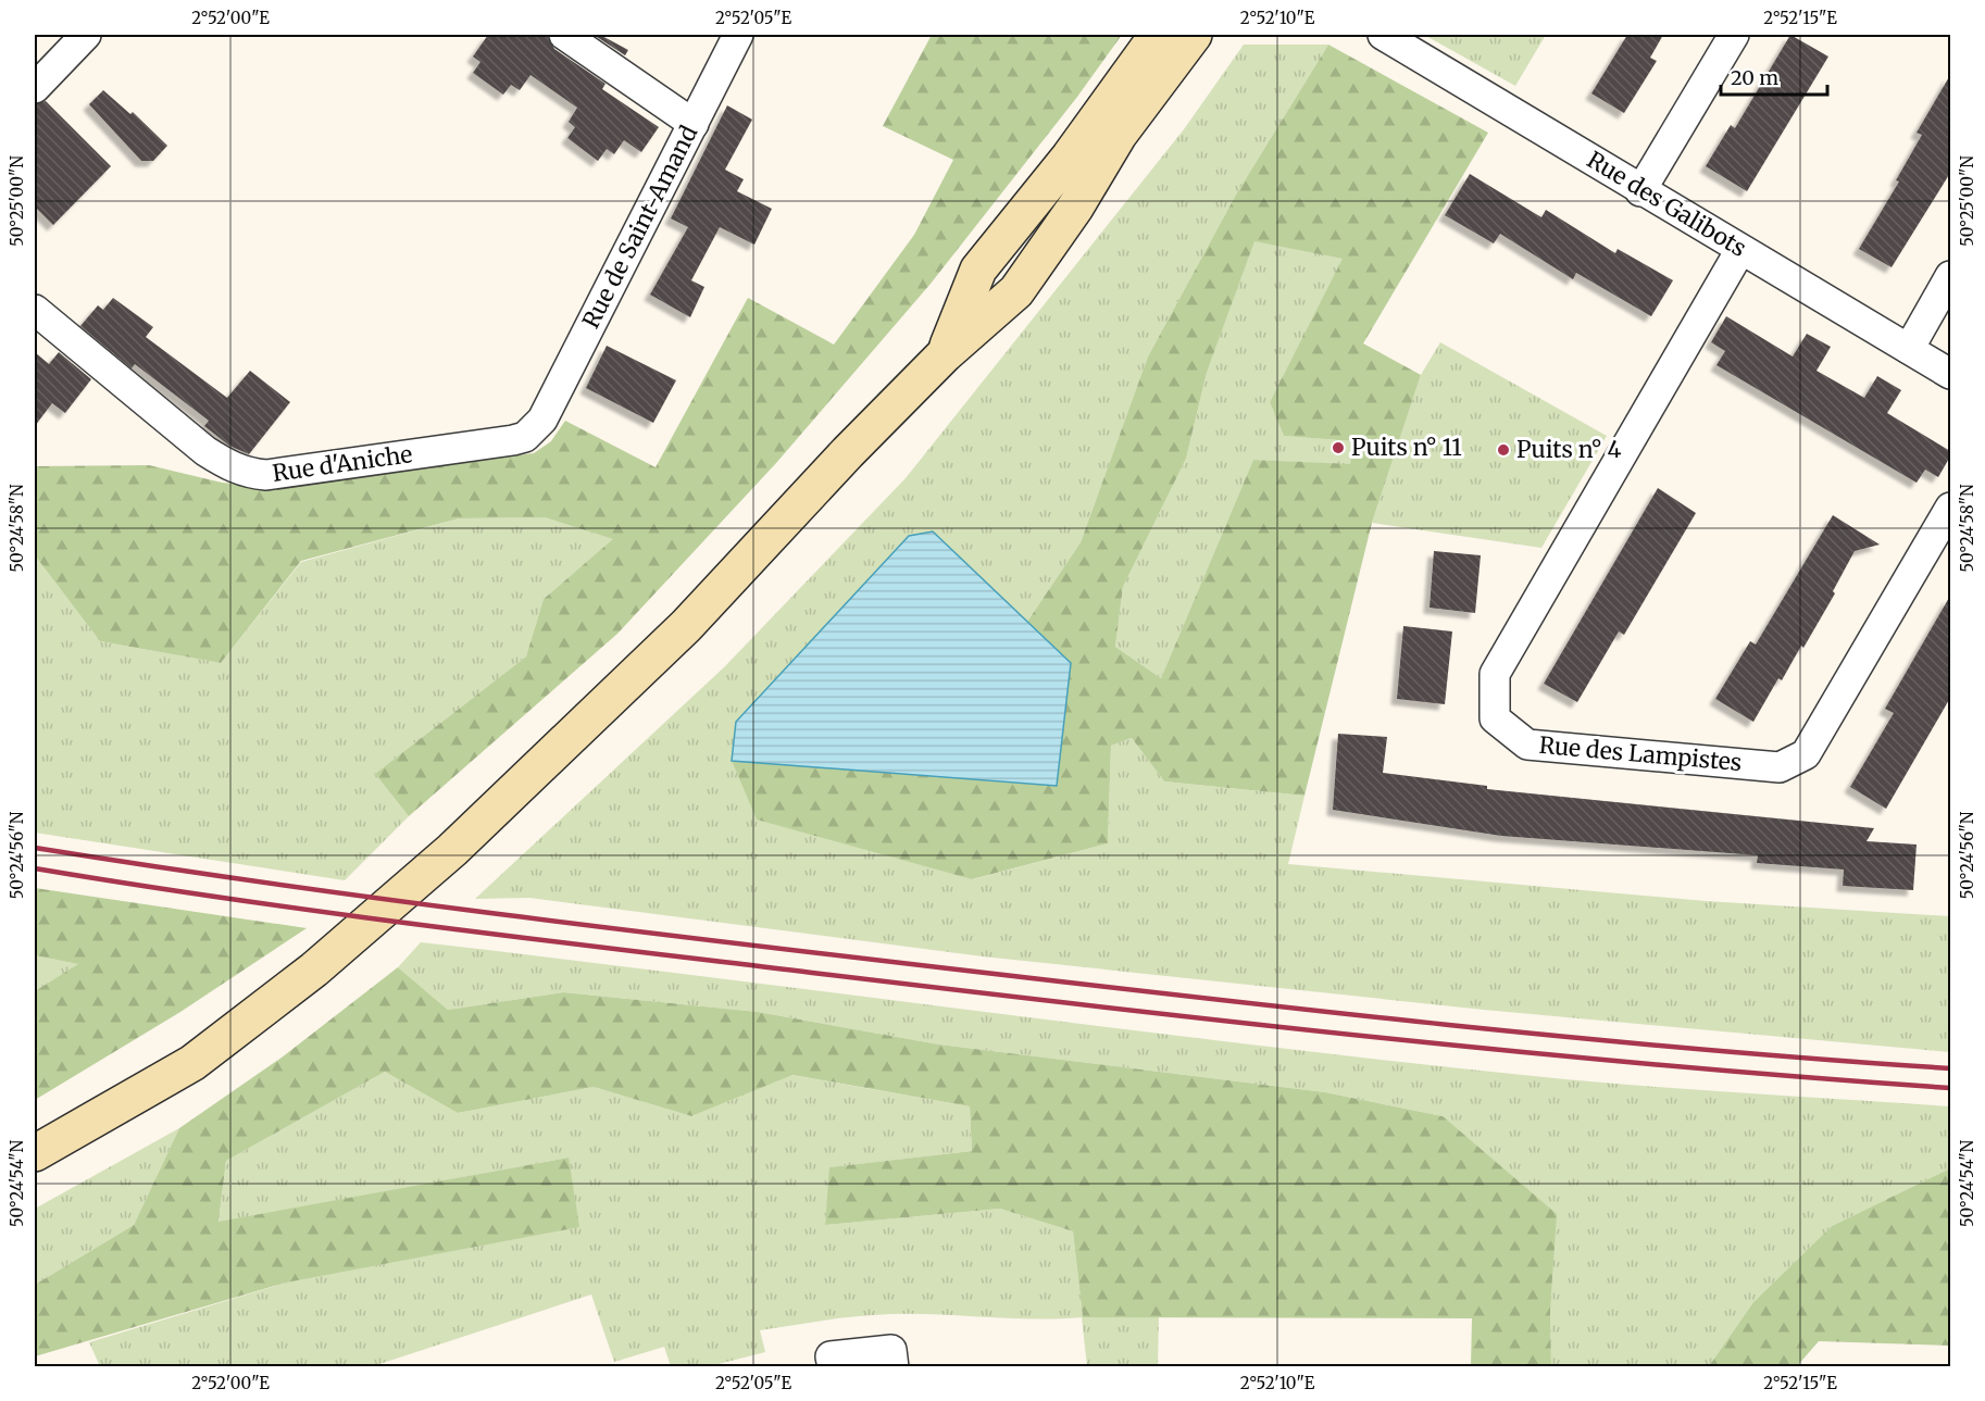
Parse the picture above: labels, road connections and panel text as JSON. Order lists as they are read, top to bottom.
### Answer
{
  "streets": {
    "street": [
      "Rue des Galibots",
      "Rue de Saint-Amand",
      "Rue d'Aniche",
      "Rue des Lampistes"
    ]
  },
  "crossings": [
    ["Rue des Galibots", "Rue des Lampistes"],
    ["Rue de Saint-Amand", "Rue d'Aniche"]
  ],
  "places": ["Puits n° 11", "Puits n° 4"],
  "scale_bar": "20 m",
  "coordinates": [
    "2°52'00\"E",
    "2°52'05\"E",
    "2°52'10\"E",
    "2°52'15\"E",
    "50°25'00\"N",
    "50°24'58\"N",
    "50°24'56\"N",
    "50°24'54\"N"
  ]
}
